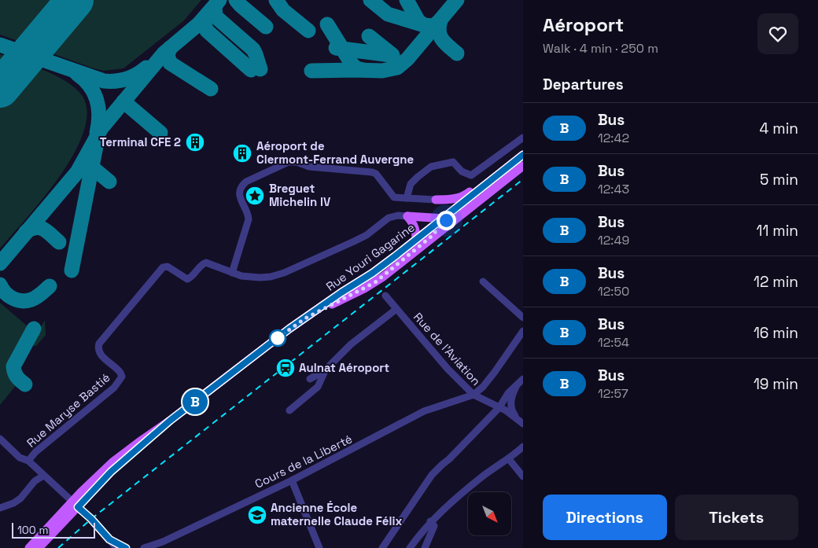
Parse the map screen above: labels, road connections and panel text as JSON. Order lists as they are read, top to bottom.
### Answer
{
  "streets": {
    "main road": ["Rue Youri Gagarine"],
    "street": ["Rue de l'Aviation", "Rue Maryse Bastié", "Cours de la Liberté"]
  },
  "crossings": [
    ["Rue de l'Aviation", "Cours de la Liberté"]
  ],
  "places": {
    "building": ["Terminal CFE 2", "Aéroport de Clermont-Ferrand Auvergne"],
    "place": ["Breguet Michelin IV"],
    "station": ["Aulnat Aéroport"],
    "school or university": ["Ancienne École maternelle Claude Félix"]
  },
  "lines": ["bus line B"],
  "scale_bar": "100 m",
  "north": "bottom right",
  "page": {
    "on_map": "B",
    "heading": [
      ["Aéroport", "Walk · 4 min · 250 m"],
      "Departures"
    ],
    "list": [
      {
        "mark": "B",
        "name": "Bus",
        "note": "12:42",
        "value": "4 min"
      },
      {
        "mark": "B",
        "name": "Bus",
        "note": "12:43",
        "value": "5 min"
      },
      {
        "mark": "B",
        "name": "Bus",
        "note": "12:49",
        "value": "11 min"
      },
      {
        "mark": "B",
        "name": "Bus",
        "note": "12:50",
        "value": "12 min"
      },
      {
        "mark": "B",
        "name": "Bus",
        "note": "12:54",
        "value": "16 min"
      },
      {
        "mark": "B",
        "name": "Bus",
        "note": "12:57",
        "value": "19 min"
      }
    ],
    "buttons": ["Directions", "Tickets"],
    "scale": "100 m"
  }
}
